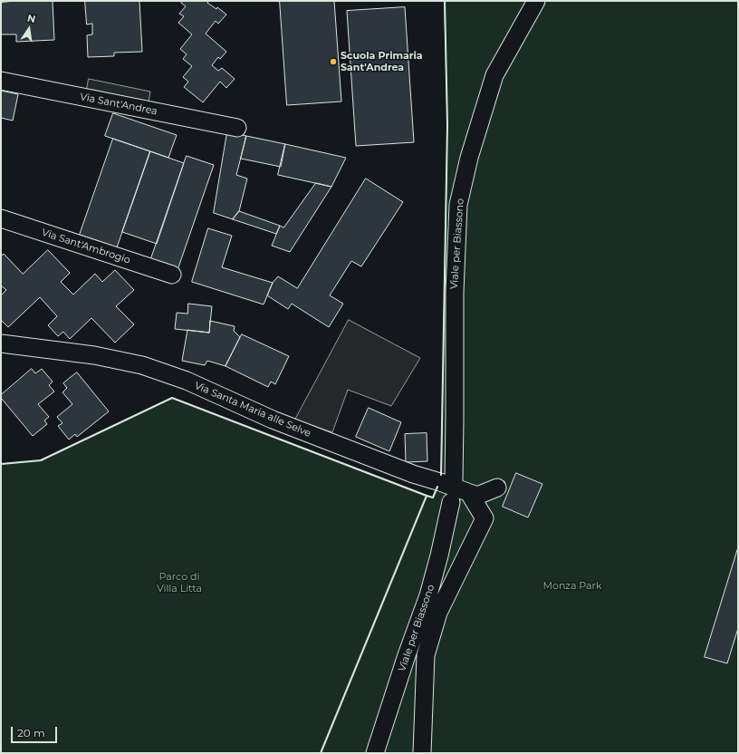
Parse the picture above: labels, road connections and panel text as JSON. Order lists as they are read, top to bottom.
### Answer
{
  "streets": {
    "street": [
      "Via Sant'Andrea",
      "Viale per Biassono",
      "Via Sant'Ambrogio",
      "Via Santa Maria alle Selve"
    ]
  },
  "parks": ["Parco di Villa Litta", "Monza Park"],
  "places": ["Scuola Primaria Sant'Andrea"],
  "scale_bar": "20 m",
  "north": "top"
}
